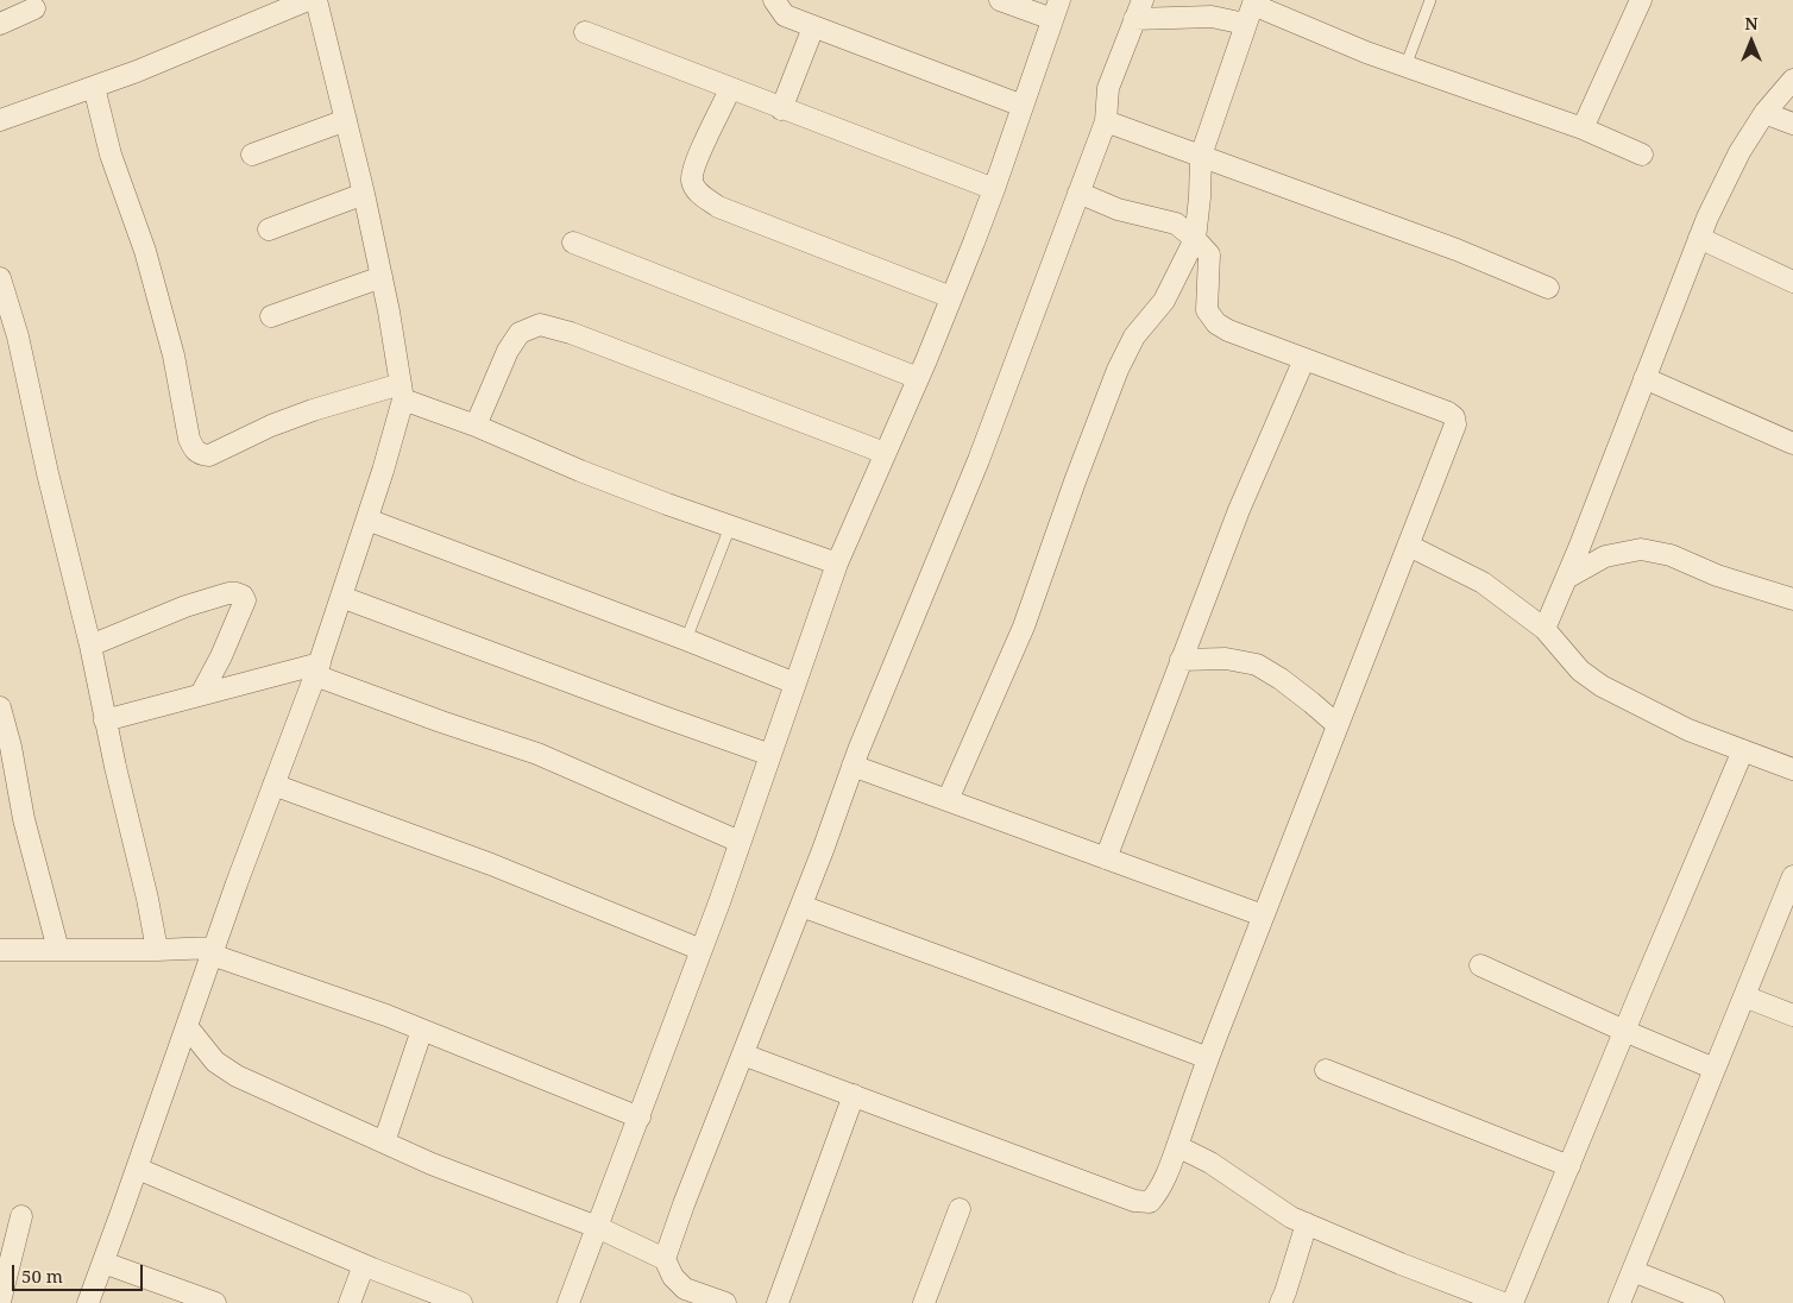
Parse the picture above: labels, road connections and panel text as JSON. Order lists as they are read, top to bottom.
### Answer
{
  "scale_bar": "50 m",
  "north": "top"
}
